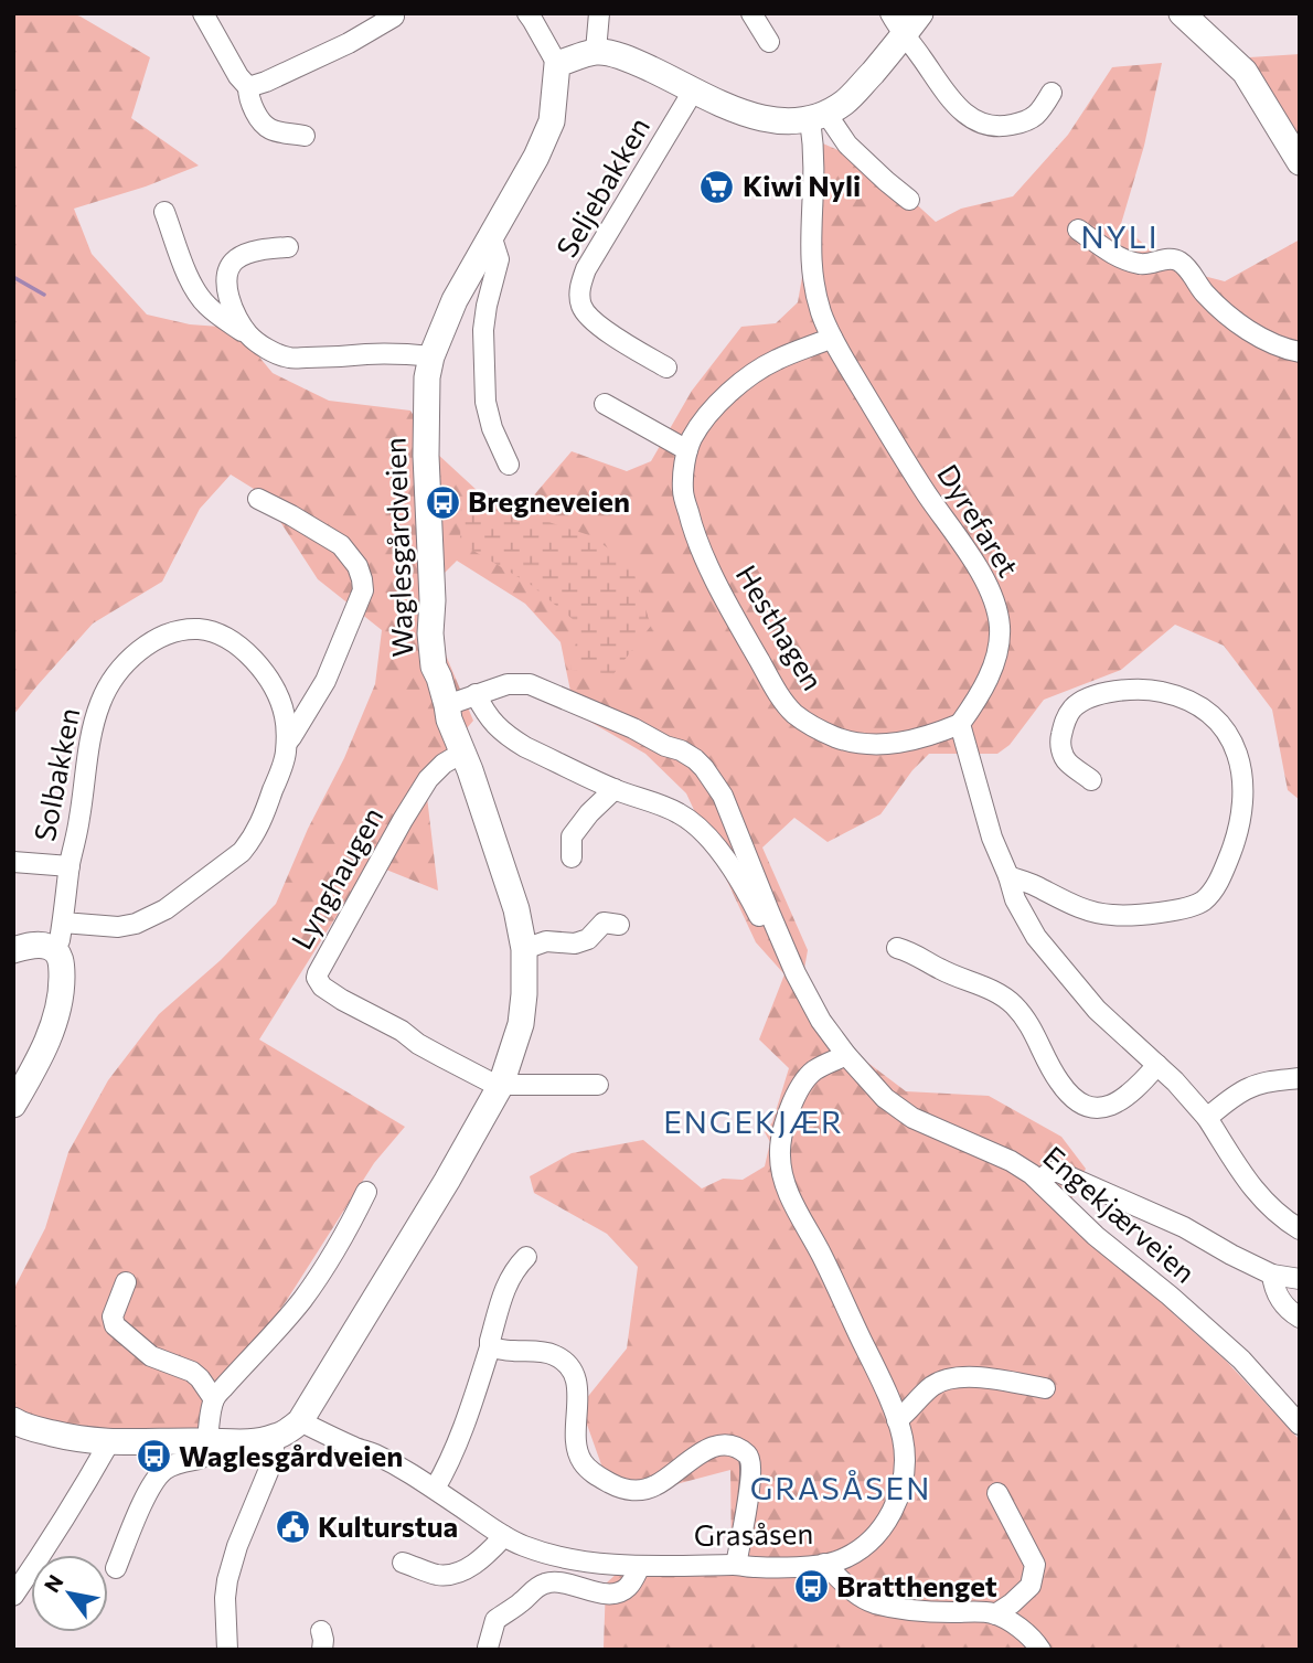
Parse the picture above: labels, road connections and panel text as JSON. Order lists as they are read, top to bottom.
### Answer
{
  "streets": {
    "main road": ["Waglesgårdveien"],
    "street": [
      "Seljebakken",
      "Dyrefaret",
      "Hesthagen",
      "Solbakken",
      "Lynghaugen",
      "Engekjærveien",
      "Grasåsen"
    ]
  },
  "crossings": [
    ["Dyrefaret", "Hesthagen"],
    ["Waglesgårdveien", "Lynghaugen"],
    ["Waglesgårdveien", "Engekjærveien"],
    ["Waglesgårdveien", "Grasåsen"],
    ["Engekjærveien", "Grasåsen"]
  ],
  "districts": ["NYLI", "ENGEKJÆR", "GRASÅSEN"],
  "places": {
    "supermarket": ["Kiwi Nyli"],
    "bus stop": ["Bregneveien", "Waglesgårdveien", "Bratthenget"],
    "public building": ["Kulturstua"]
  },
  "north": "top left"
}
